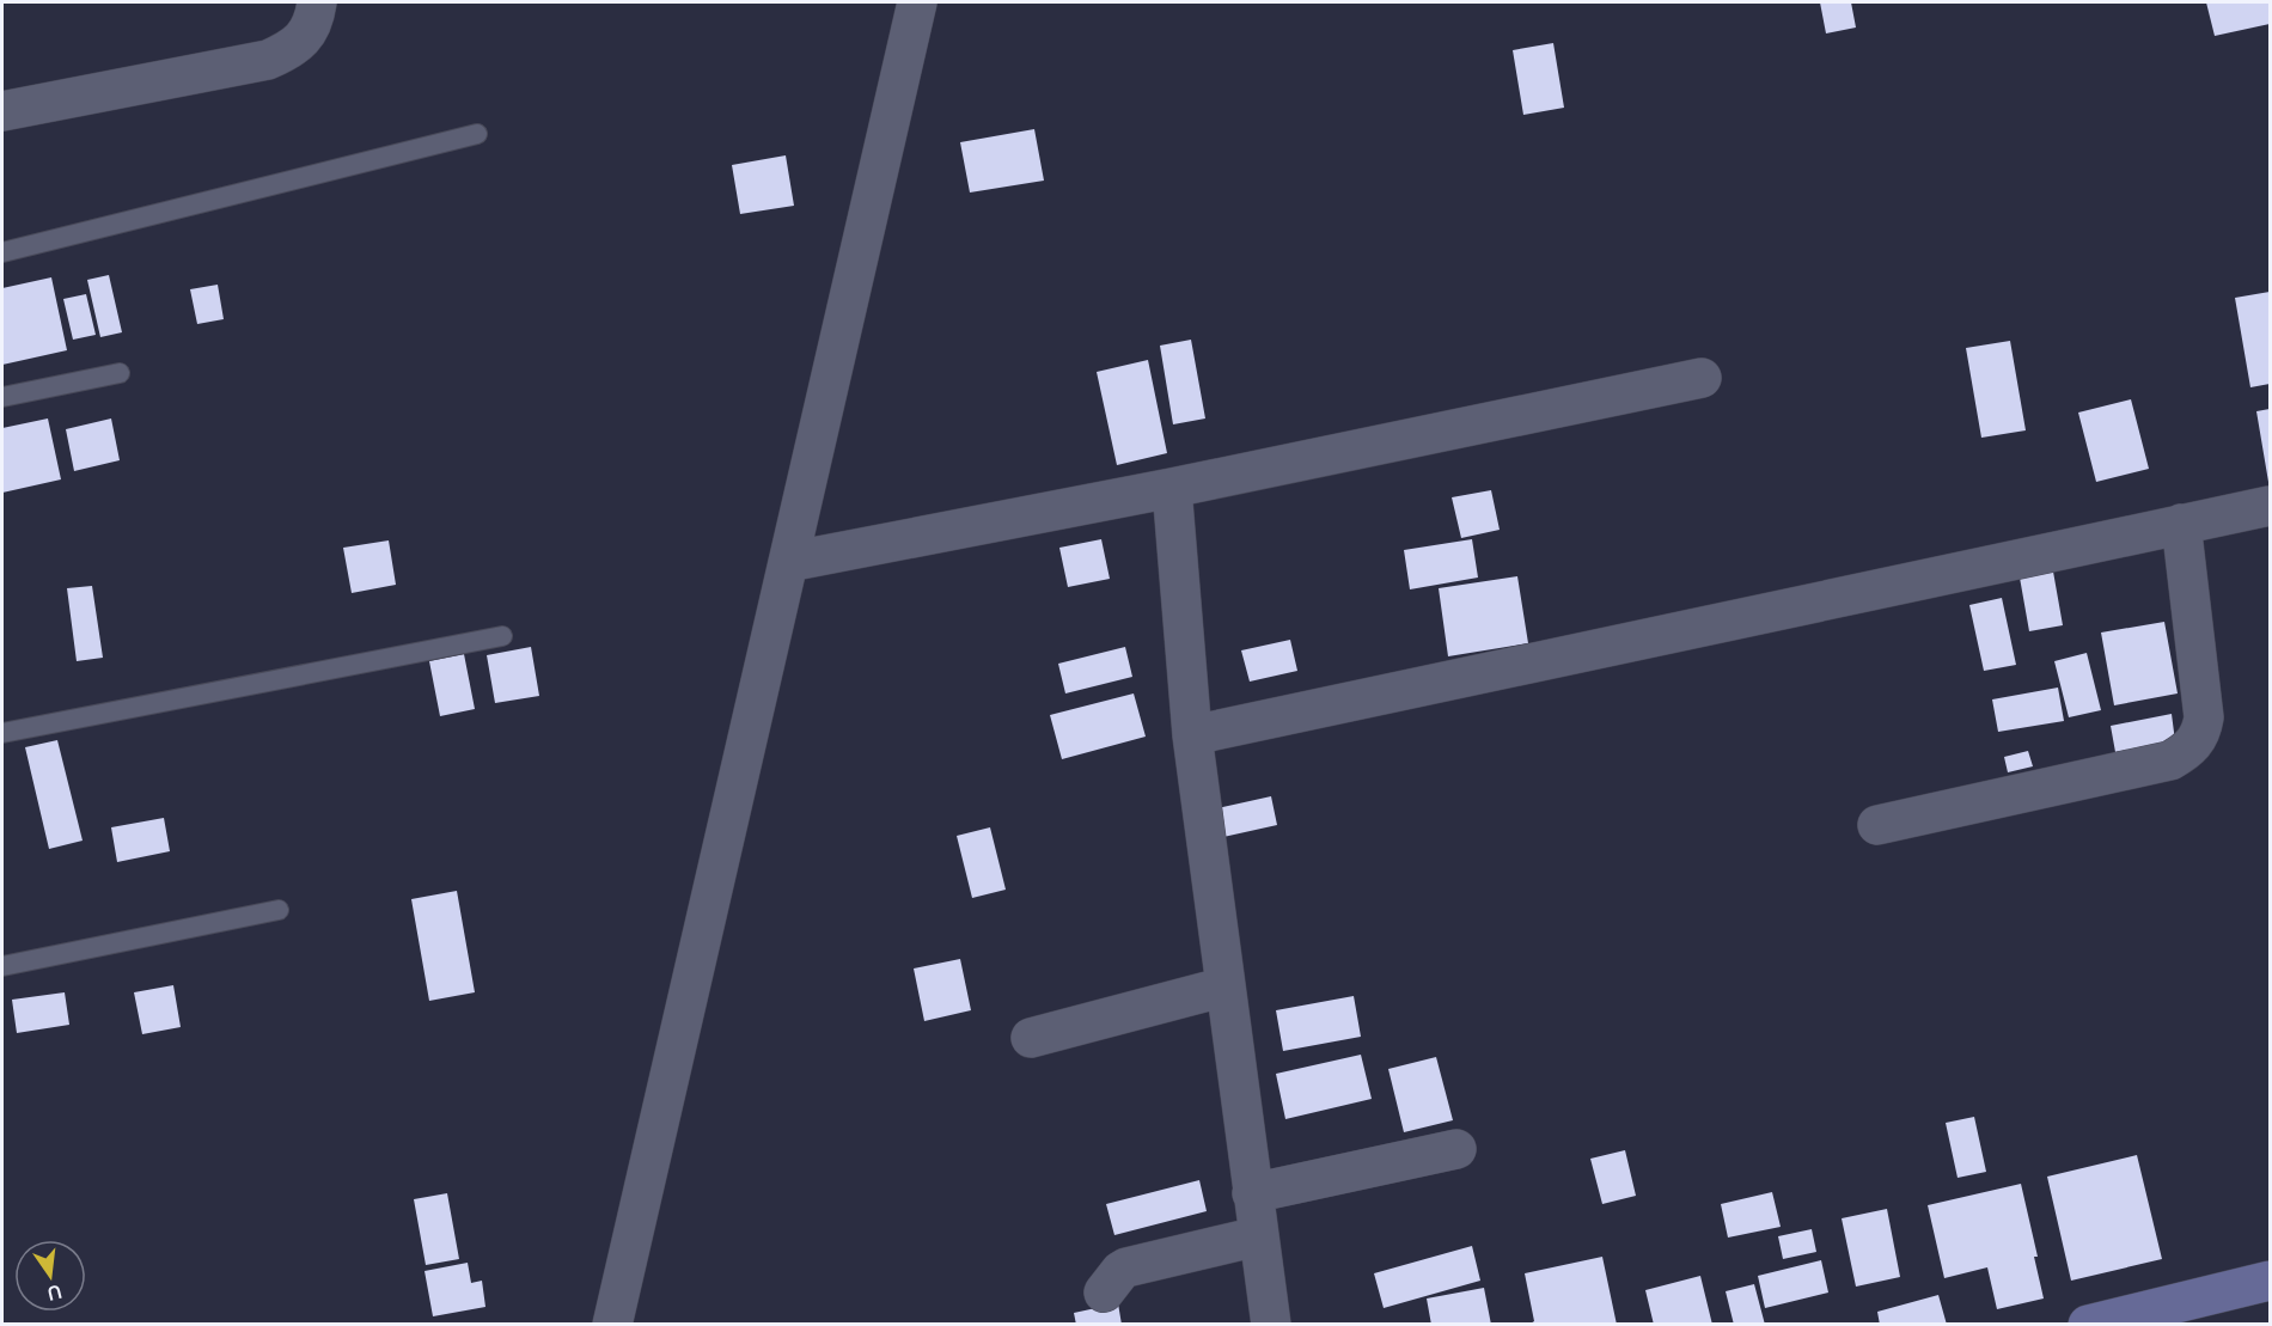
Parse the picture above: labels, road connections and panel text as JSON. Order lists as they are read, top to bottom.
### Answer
{
  "north": "bottom"
}
